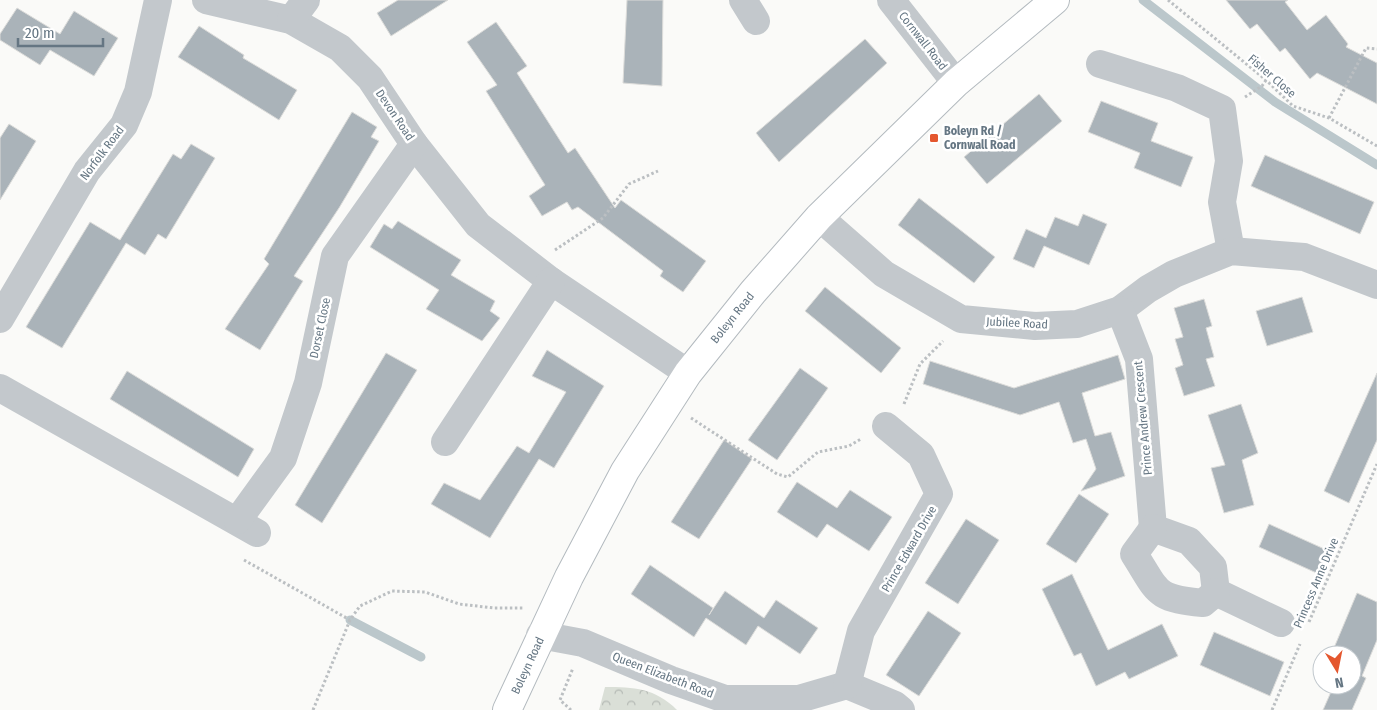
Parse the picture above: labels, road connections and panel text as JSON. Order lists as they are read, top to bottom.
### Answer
{
  "streets": {
    "street": [
      "Cornwall Road",
      "Devon Road",
      "Norfolk Road",
      "Boleyn Road",
      "Jubilee Road",
      "Dorset Close",
      "Prince Andrew Crescent",
      "Prince Edward Drive",
      "Queen Elizabeth Road"
    ],
    "path": ["Fisher Close", "Princess Anne Drive"]
  },
  "crossings": [
    ["Cornwall Road", "Boleyn Road"],
    ["Devon Road", "Boleyn Road"],
    ["Devon Road", "Dorset Close"],
    ["Boleyn Road", "Jubilee Road"],
    ["Boleyn Road", "Queen Elizabeth Road"],
    ["Jubilee Road", "Prince Andrew Crescent"],
    ["Prince Edward Drive", "Queen Elizabeth Road"]
  ],
  "places": {
    "transit": ["Boleyn Rd / Cornwall Road"]
  },
  "scale_bar": "20 m",
  "north": "bottom"
}
